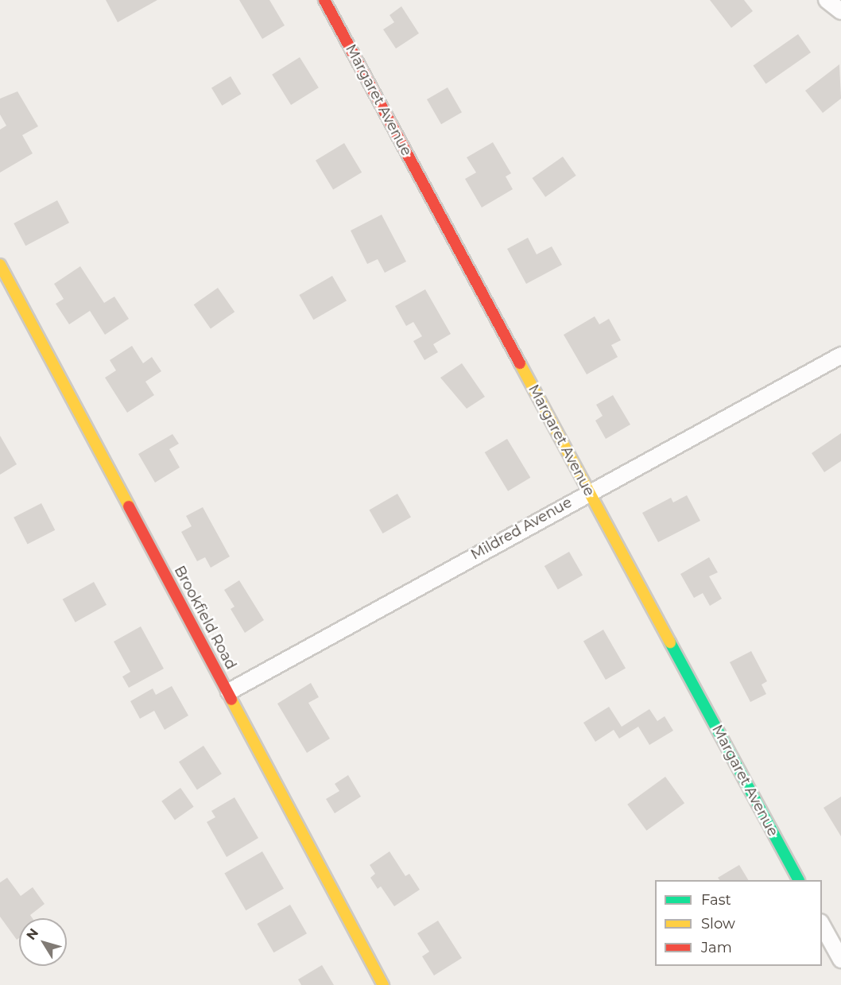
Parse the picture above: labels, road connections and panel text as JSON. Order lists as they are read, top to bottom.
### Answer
{
  "streets": {
    "street": ["Margaret Avenue", "Mildred Avenue", "Brookfield Road"]
  },
  "crossings": [
    ["Margaret Avenue", "Mildred Avenue"],
    ["Mildred Avenue", "Brookfield Road"]
  ],
  "legend": ["Fast", "Slow", "Jam"],
  "north": "top left"
}
